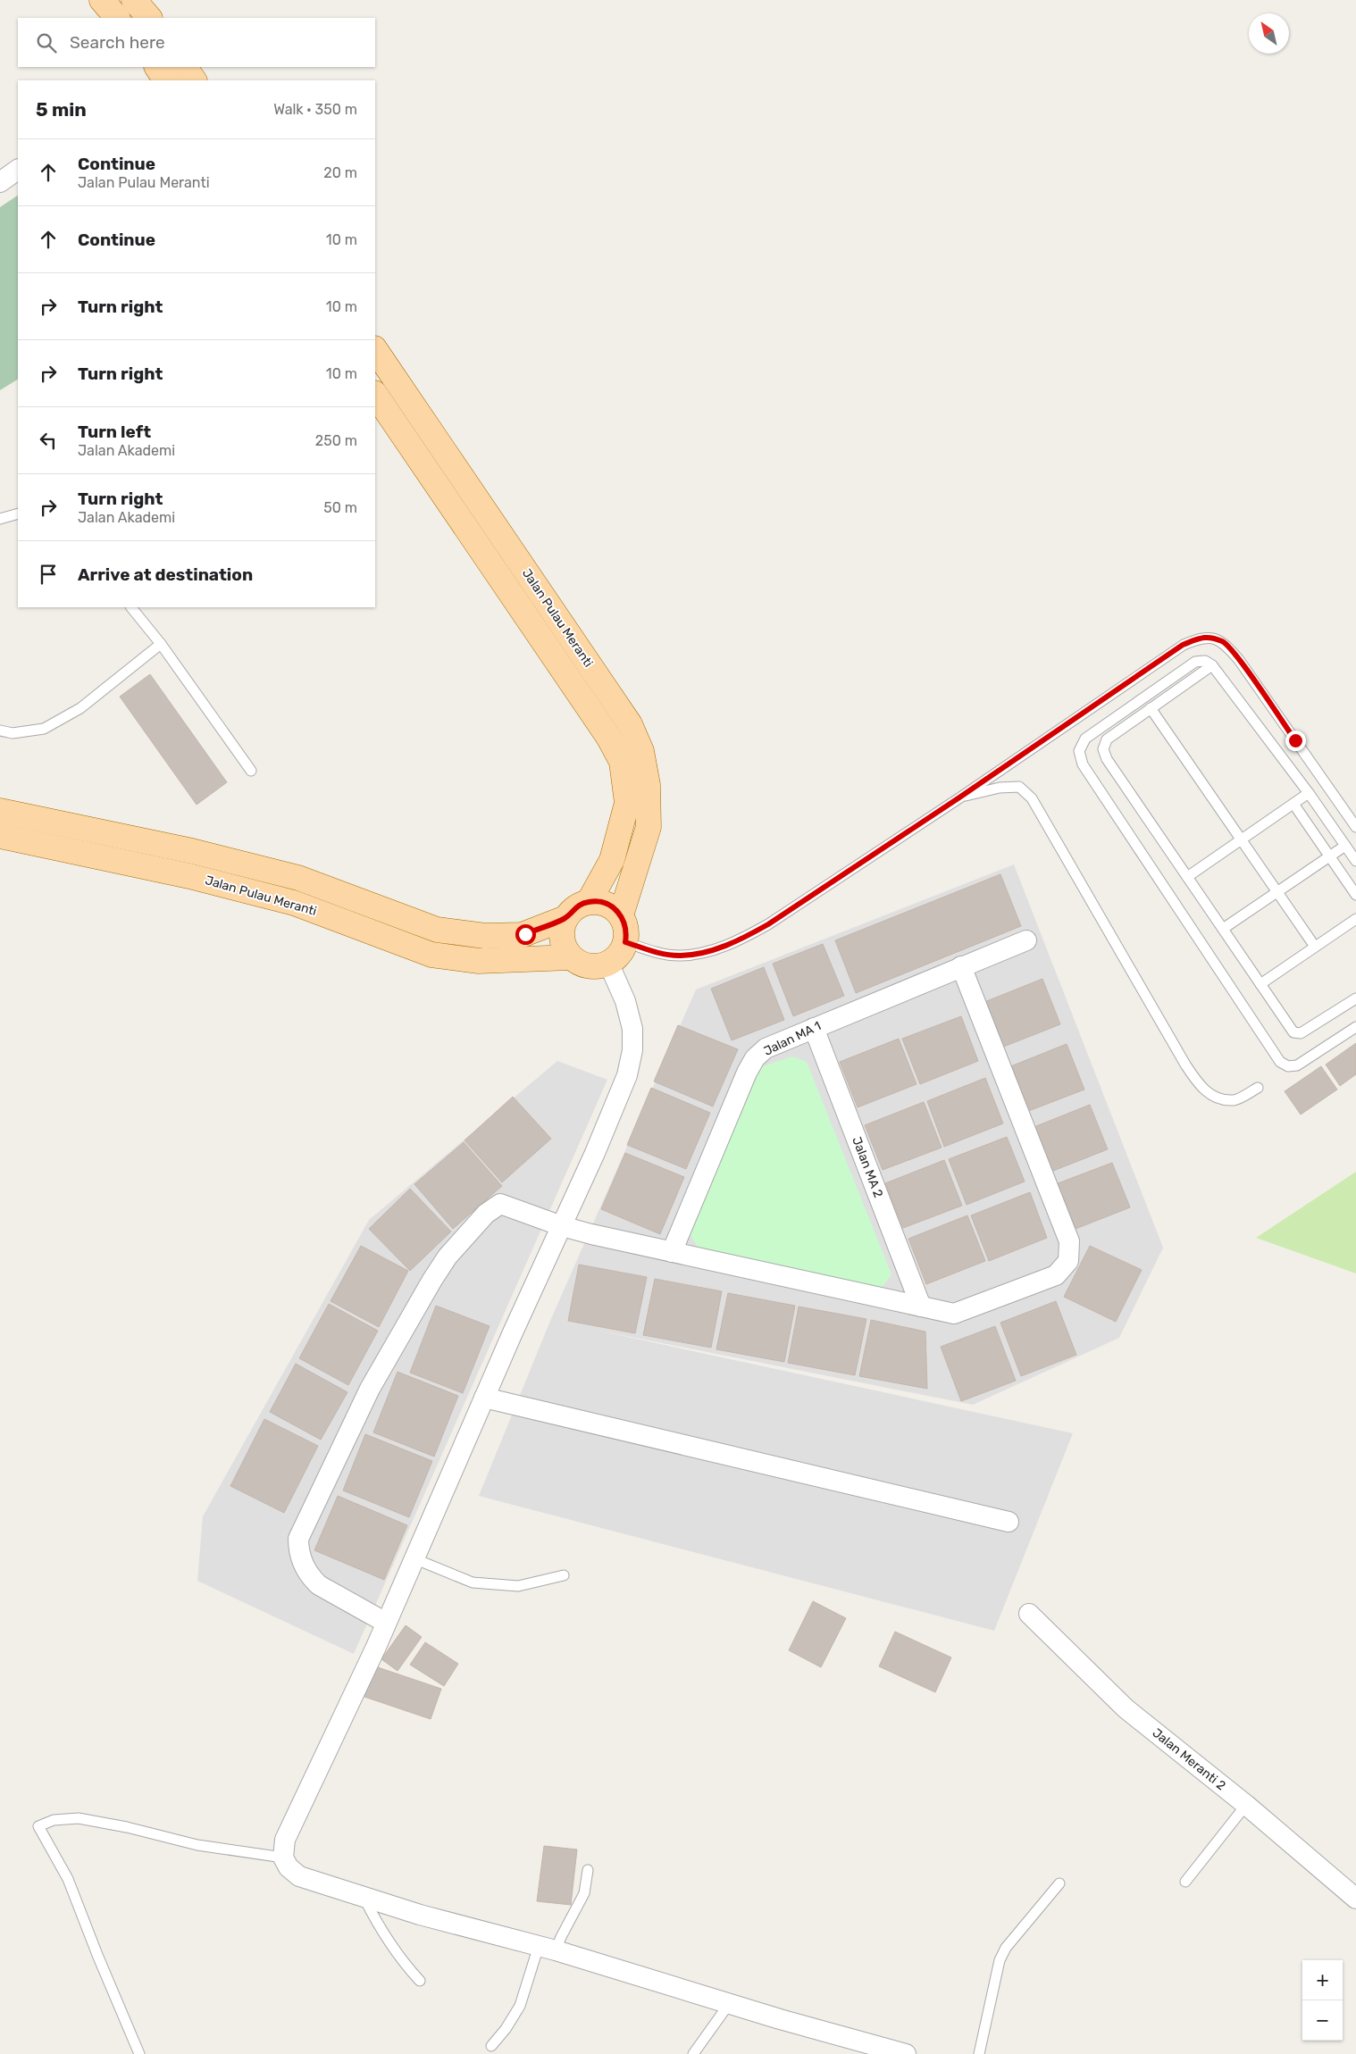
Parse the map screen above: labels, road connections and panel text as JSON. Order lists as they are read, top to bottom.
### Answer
{
  "streets": {
    "main road": ["Jalan Pulau Meranti"],
    "street": ["Jalan MA 1", "Jalan MA 2", "Jalan Meranti 2"]
  },
  "crossings": [
    ["Jalan MA 1", "Jalan MA 2"]
  ],
  "north": "top left",
  "page": {
    "search": "Search here",
    "heading": ["5 min", "Walk · 350 m"],
    "list": [
      ["Continue", "Jalan Pulau Meranti", "20 m"],
      ["Continue", "10 m"],
      ["Turn right", "10 m"],
      ["Turn right", "10 m"],
      ["Turn left", "Jalan Akademi", "250 m"],
      ["Turn right", "Jalan Akademi", "50 m"],
      "Arrive at destination"
    ],
    "map_buttons": ["+", "−"]
  }
}
